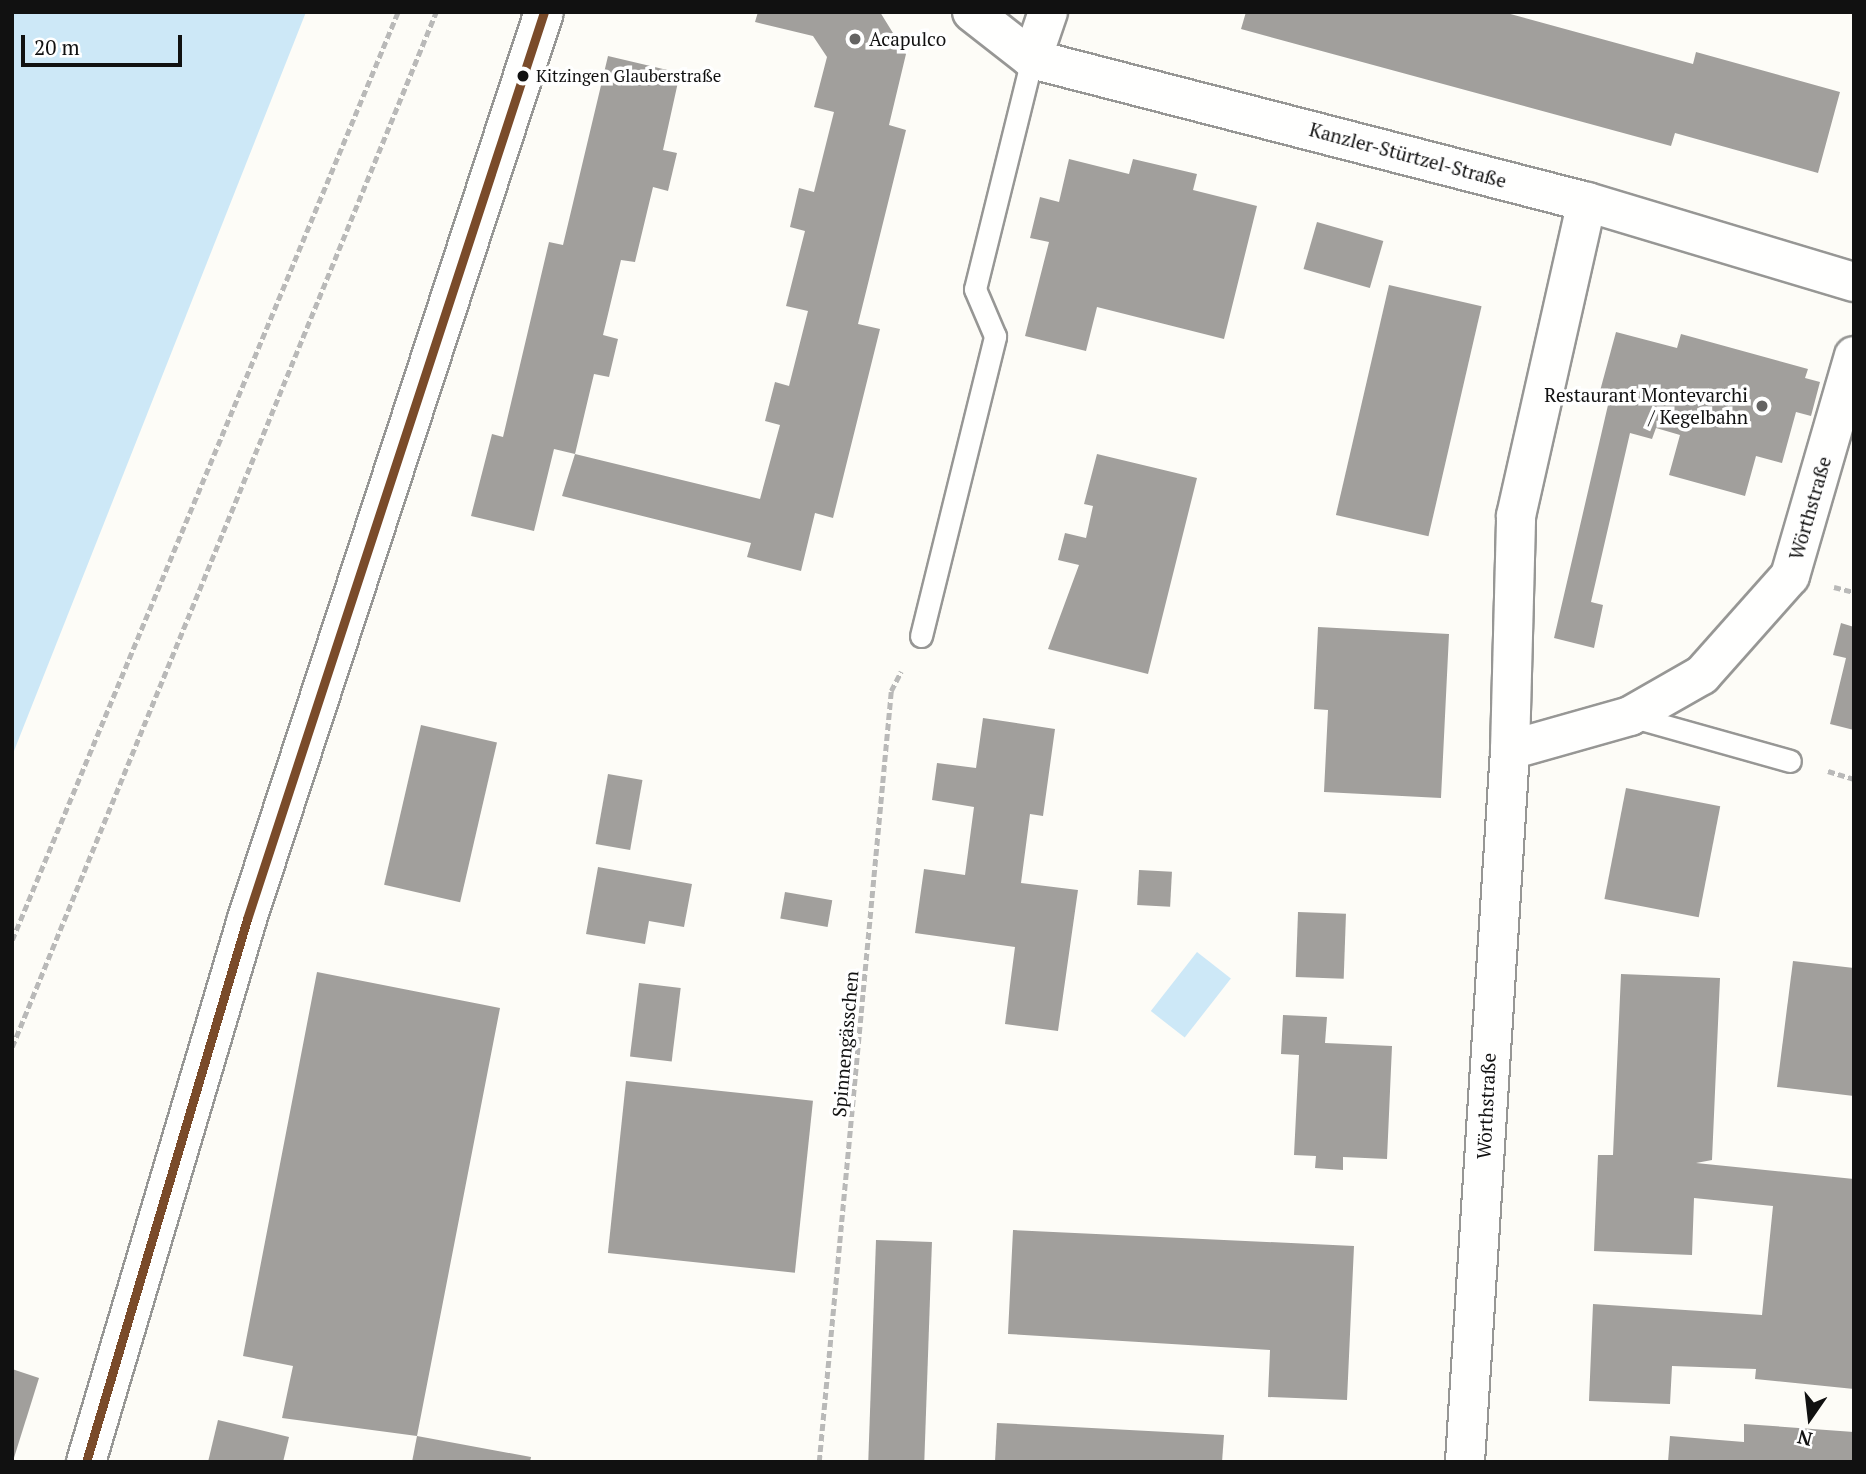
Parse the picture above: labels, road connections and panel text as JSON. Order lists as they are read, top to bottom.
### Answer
{
  "streets": {
    "street": ["Kanzler-Stürtzel-Straße", "Wörthstraße"],
    "path": ["Spinnengässchen"]
  },
  "crossings": [
    ["Kanzler-Stürtzel-Straße", "Wörthstraße"]
  ],
  "places": ["Acapulco", "Kitzingen Glauberstraße", "Restaurant Montevarchi / Kegelbahn"],
  "scale_bar": "20 m",
  "north": "bottom"
}
